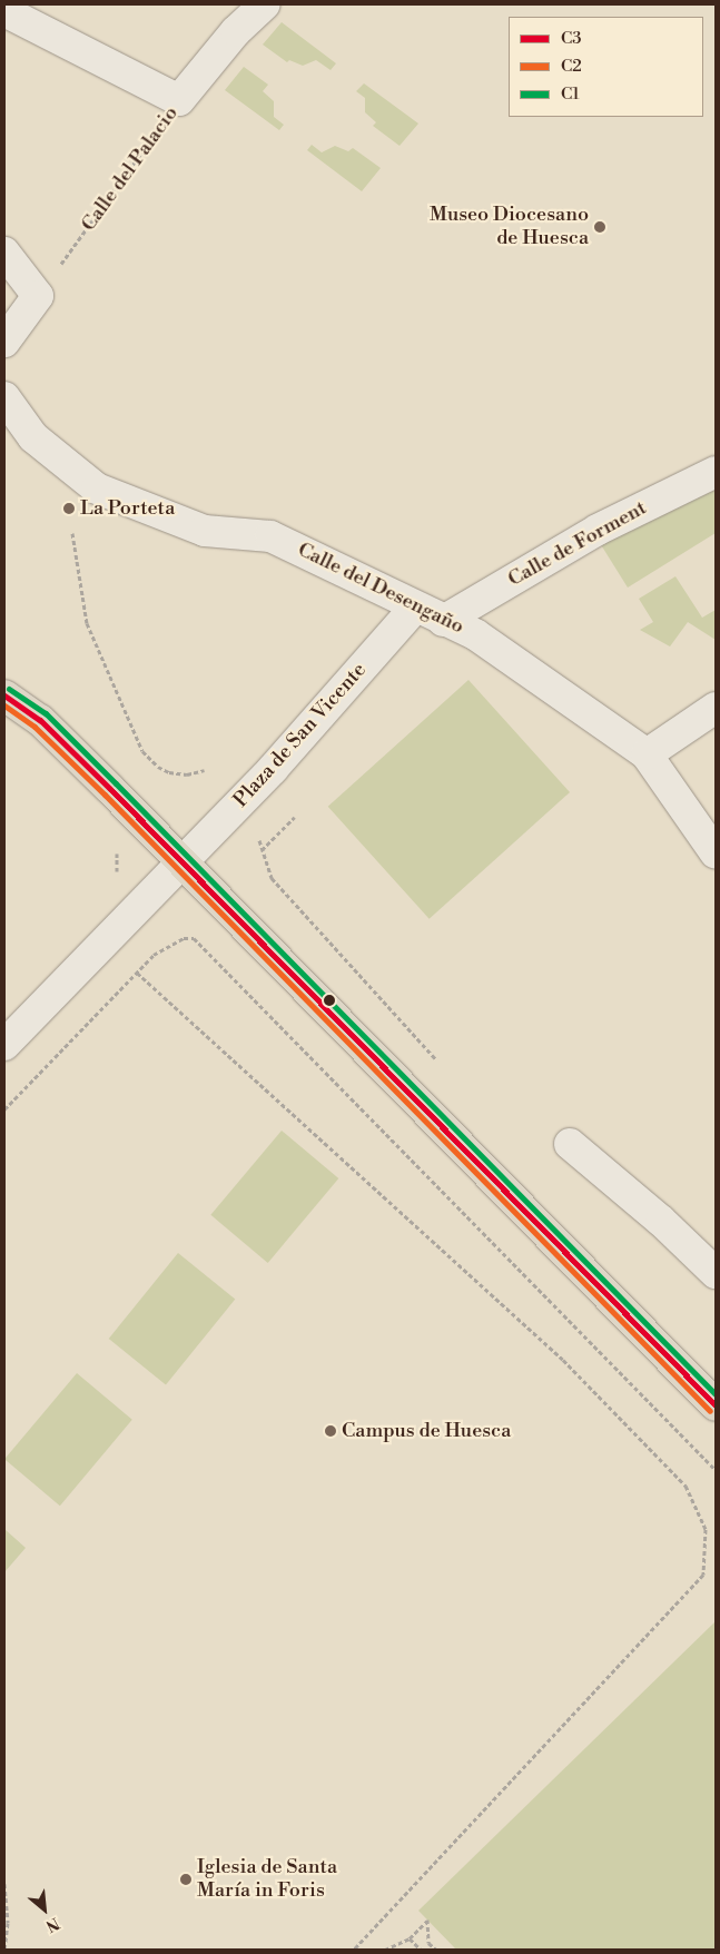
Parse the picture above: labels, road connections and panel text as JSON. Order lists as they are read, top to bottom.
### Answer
{
  "streets": {
    "street": [
      "Calle del Palacio",
      "Calle de Forment",
      "Calle del Desengaño",
      "Plaza de San Vicente"
    ]
  },
  "crossings": [
    ["Calle de Forment", "Calle del Desengaño"],
    ["Calle del Desengaño", "Plaza de San Vicente"]
  ],
  "places": [
    "Museo Diocesano de Huesca",
    "La Porteta",
    "Campus de Huesca",
    "Iglesia de Santa María in Foris"
  ],
  "lines": ["transit line C1", "transit line C3", "transit line C2"],
  "legend": ["C3", "C2", "C1"],
  "north": "bottom right"
}
